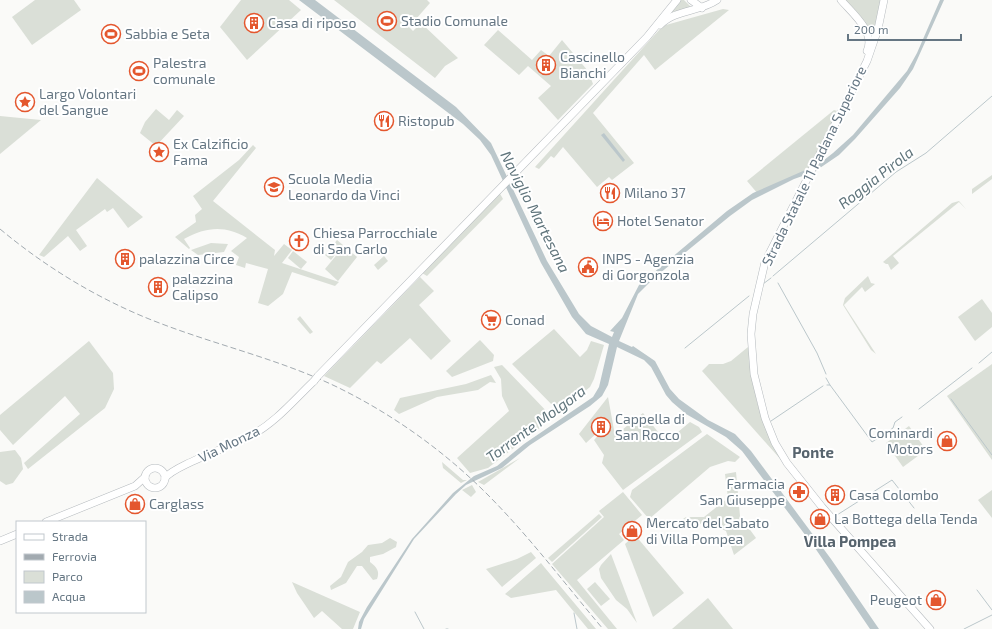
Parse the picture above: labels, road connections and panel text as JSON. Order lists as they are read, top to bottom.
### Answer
{
  "streets": {
    "main road": ["Strada Statale 11 Padana Superiore", "Via Monza"]
  },
  "districts": ["Ponte", "Villa Pompea"],
  "water": ["Roggia Pirola", "Naviglio Martesana", "Torrente Molgora"],
  "places": {
    "sports": ["Stadio Comunale", "Sabbia e Seta", "Palestra comunale"],
    "building": [
      "Casa di riposo",
      "Cascinello Bianchi",
      "palazzina Circe",
      "palazzina Calipso",
      "Cappella di San Rocco",
      "Casa Colombo"
    ],
    "place": ["Largo Volontari del Sangue", "Ex Calzificio Fama"],
    "restaurant": ["Ristopub", "Milano 37"],
    "school or university": ["Scuola Media Leonardo da Vinci"],
    "hotel": ["Hotel Senator"],
    "church": ["Chiesa Parrocchiale di San Carlo"],
    "public building": ["INPS - Agenzia di Gorgonzola"],
    "supermarket": ["Conad"],
    "shop": [
      "Cominardi Motors",
      "Carglass",
      "La Bottega della Tenda",
      "Mercato del Sabato di Villa Pompea",
      "Peugeot"
    ],
    "pharmacy": ["Farmacia San Giuseppe"]
  },
  "legend": [
    "Strada",
    "Ferrovia",
    "Parco",
    "Acqua"
  ],
  "scale_bar": "200 m"
}
